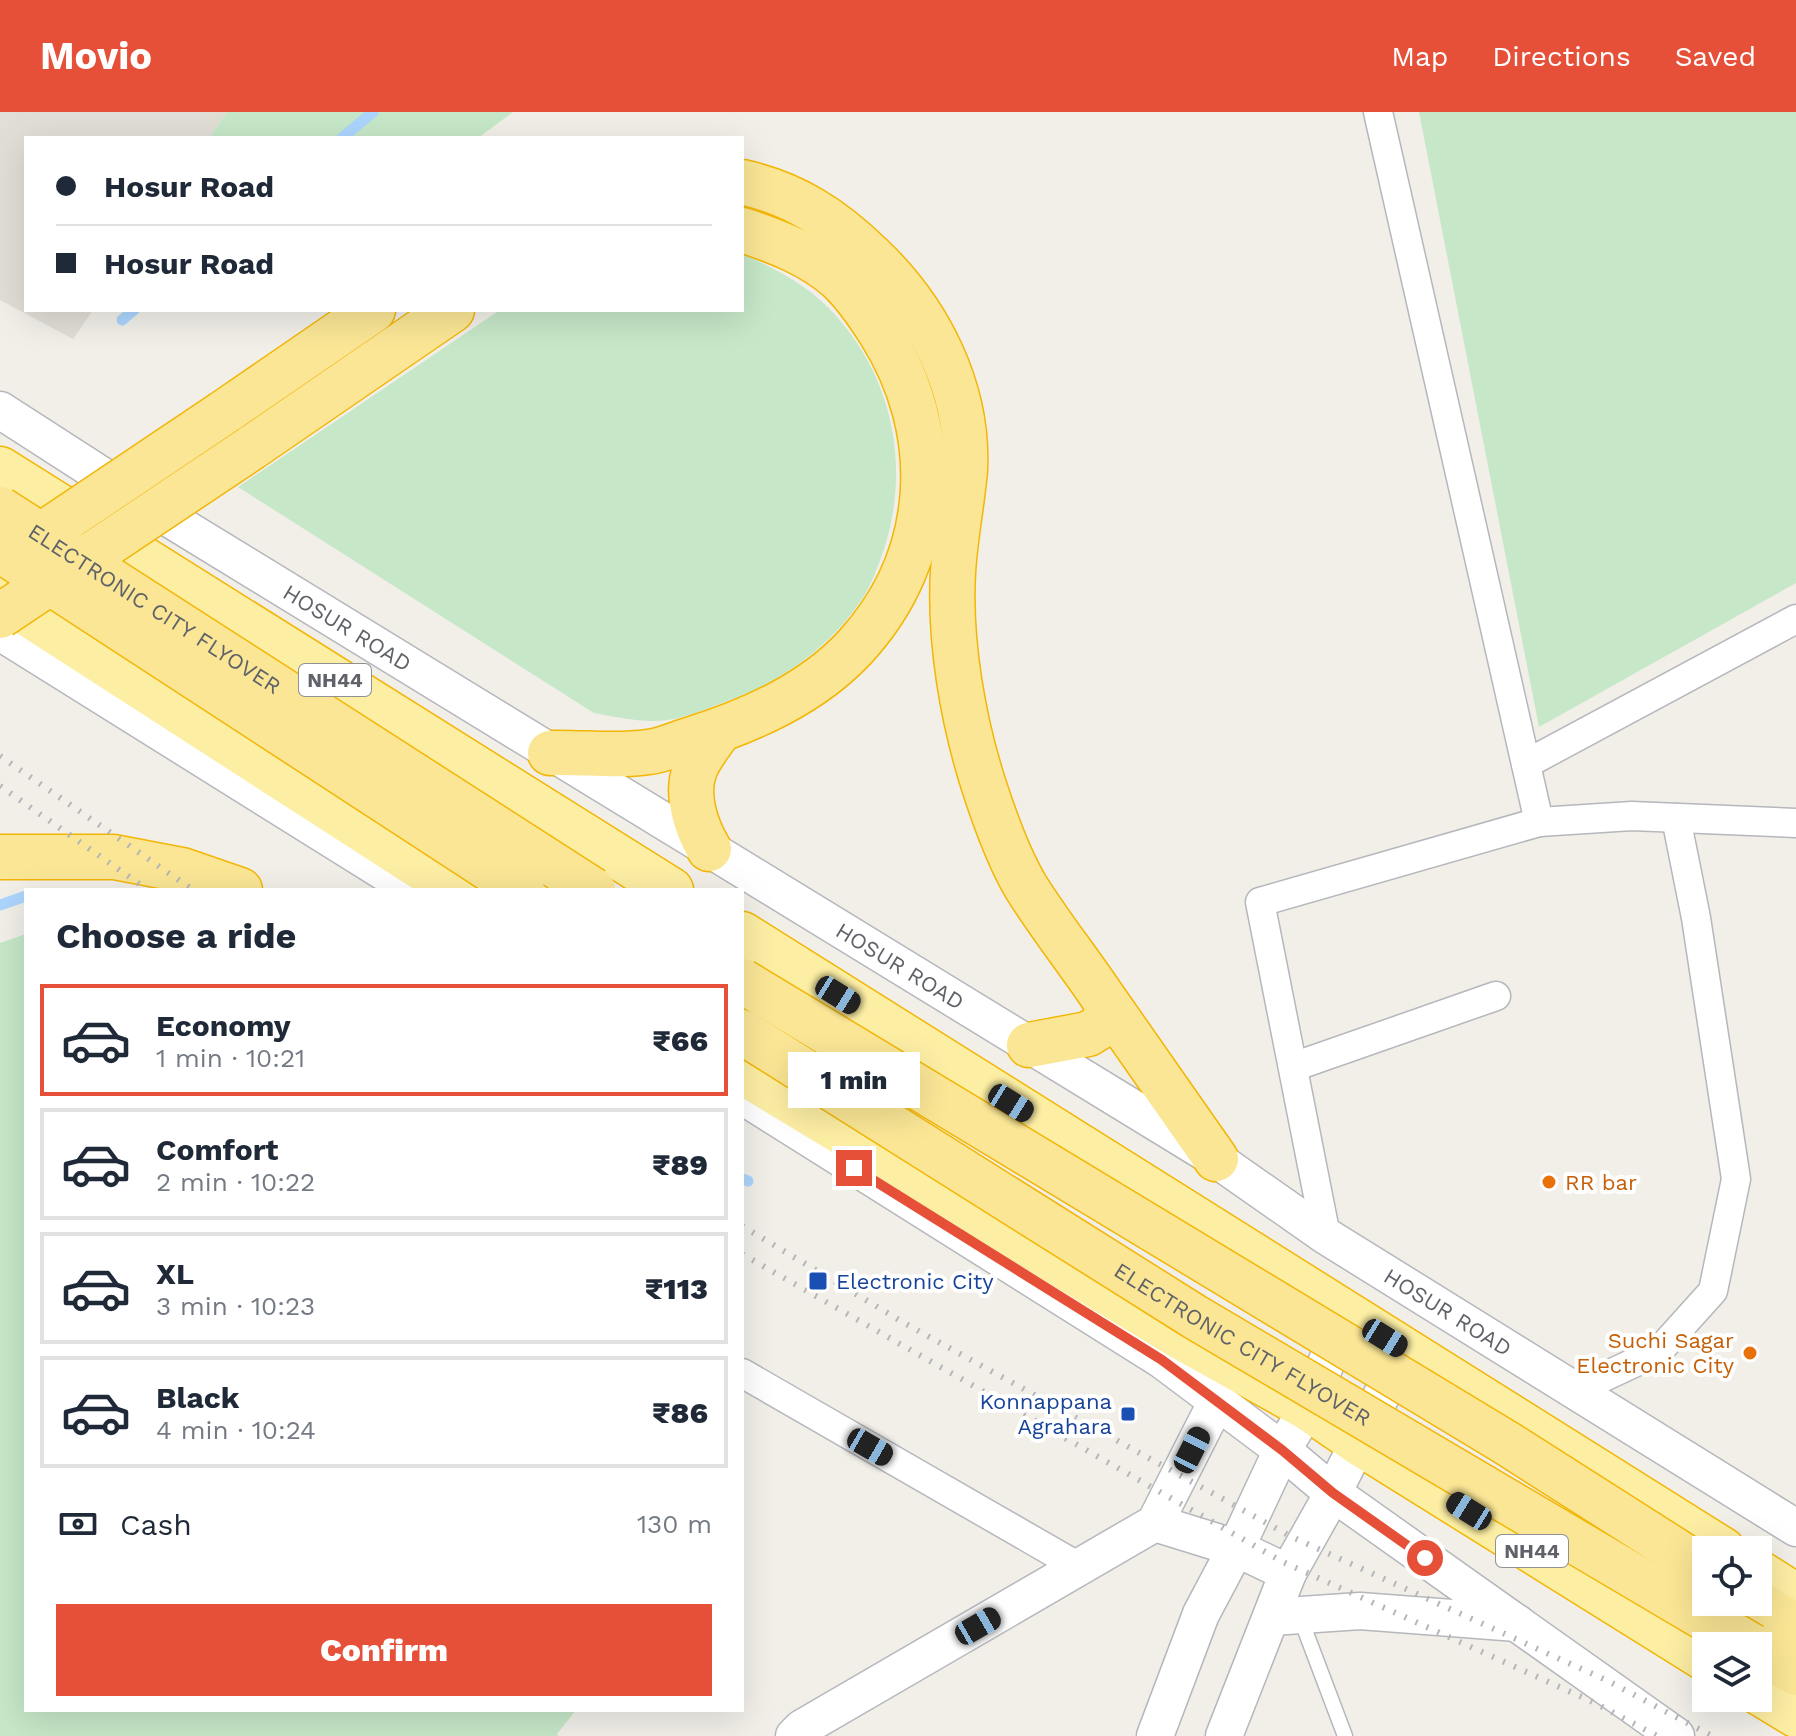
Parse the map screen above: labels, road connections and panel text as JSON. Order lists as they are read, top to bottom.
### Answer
{
  "streets": {
    "highway": ["ELECTRONIC CITY FLYOVER", "NH44"],
    "street": ["HOSUR ROAD"]
  },
  "places": {
    "other": ["RR bar", "Suchi Sagar Electronic City"],
    "transit": ["Electronic City", "Konnappana Agrahara"]
  },
  "page": {
    "header": "Movio",
    "nav": ["Map", "Directions", "Saved"],
    "banner": ["Hosur Road", "Hosur Road"],
    "heading": "Choose a ride",
    "list": [
      {
        "name": "Economy",
        "note": "1 min · 10:21",
        "value": "₹66"
      },
      {
        "name": "Comfort",
        "note": "2 min · 10:22",
        "value": "₹89"
      },
      {
        "name": "XL",
        "note": "3 min · 10:23",
        "value": "₹113"
      },
      {
        "name": "Black",
        "note": "4 min · 10:24",
        "value": "₹86"
      }
    ],
    "bubble": "1 min",
    "pay": ["Cash", "130 m"],
    "buttons": "Confirm"
  }
}
